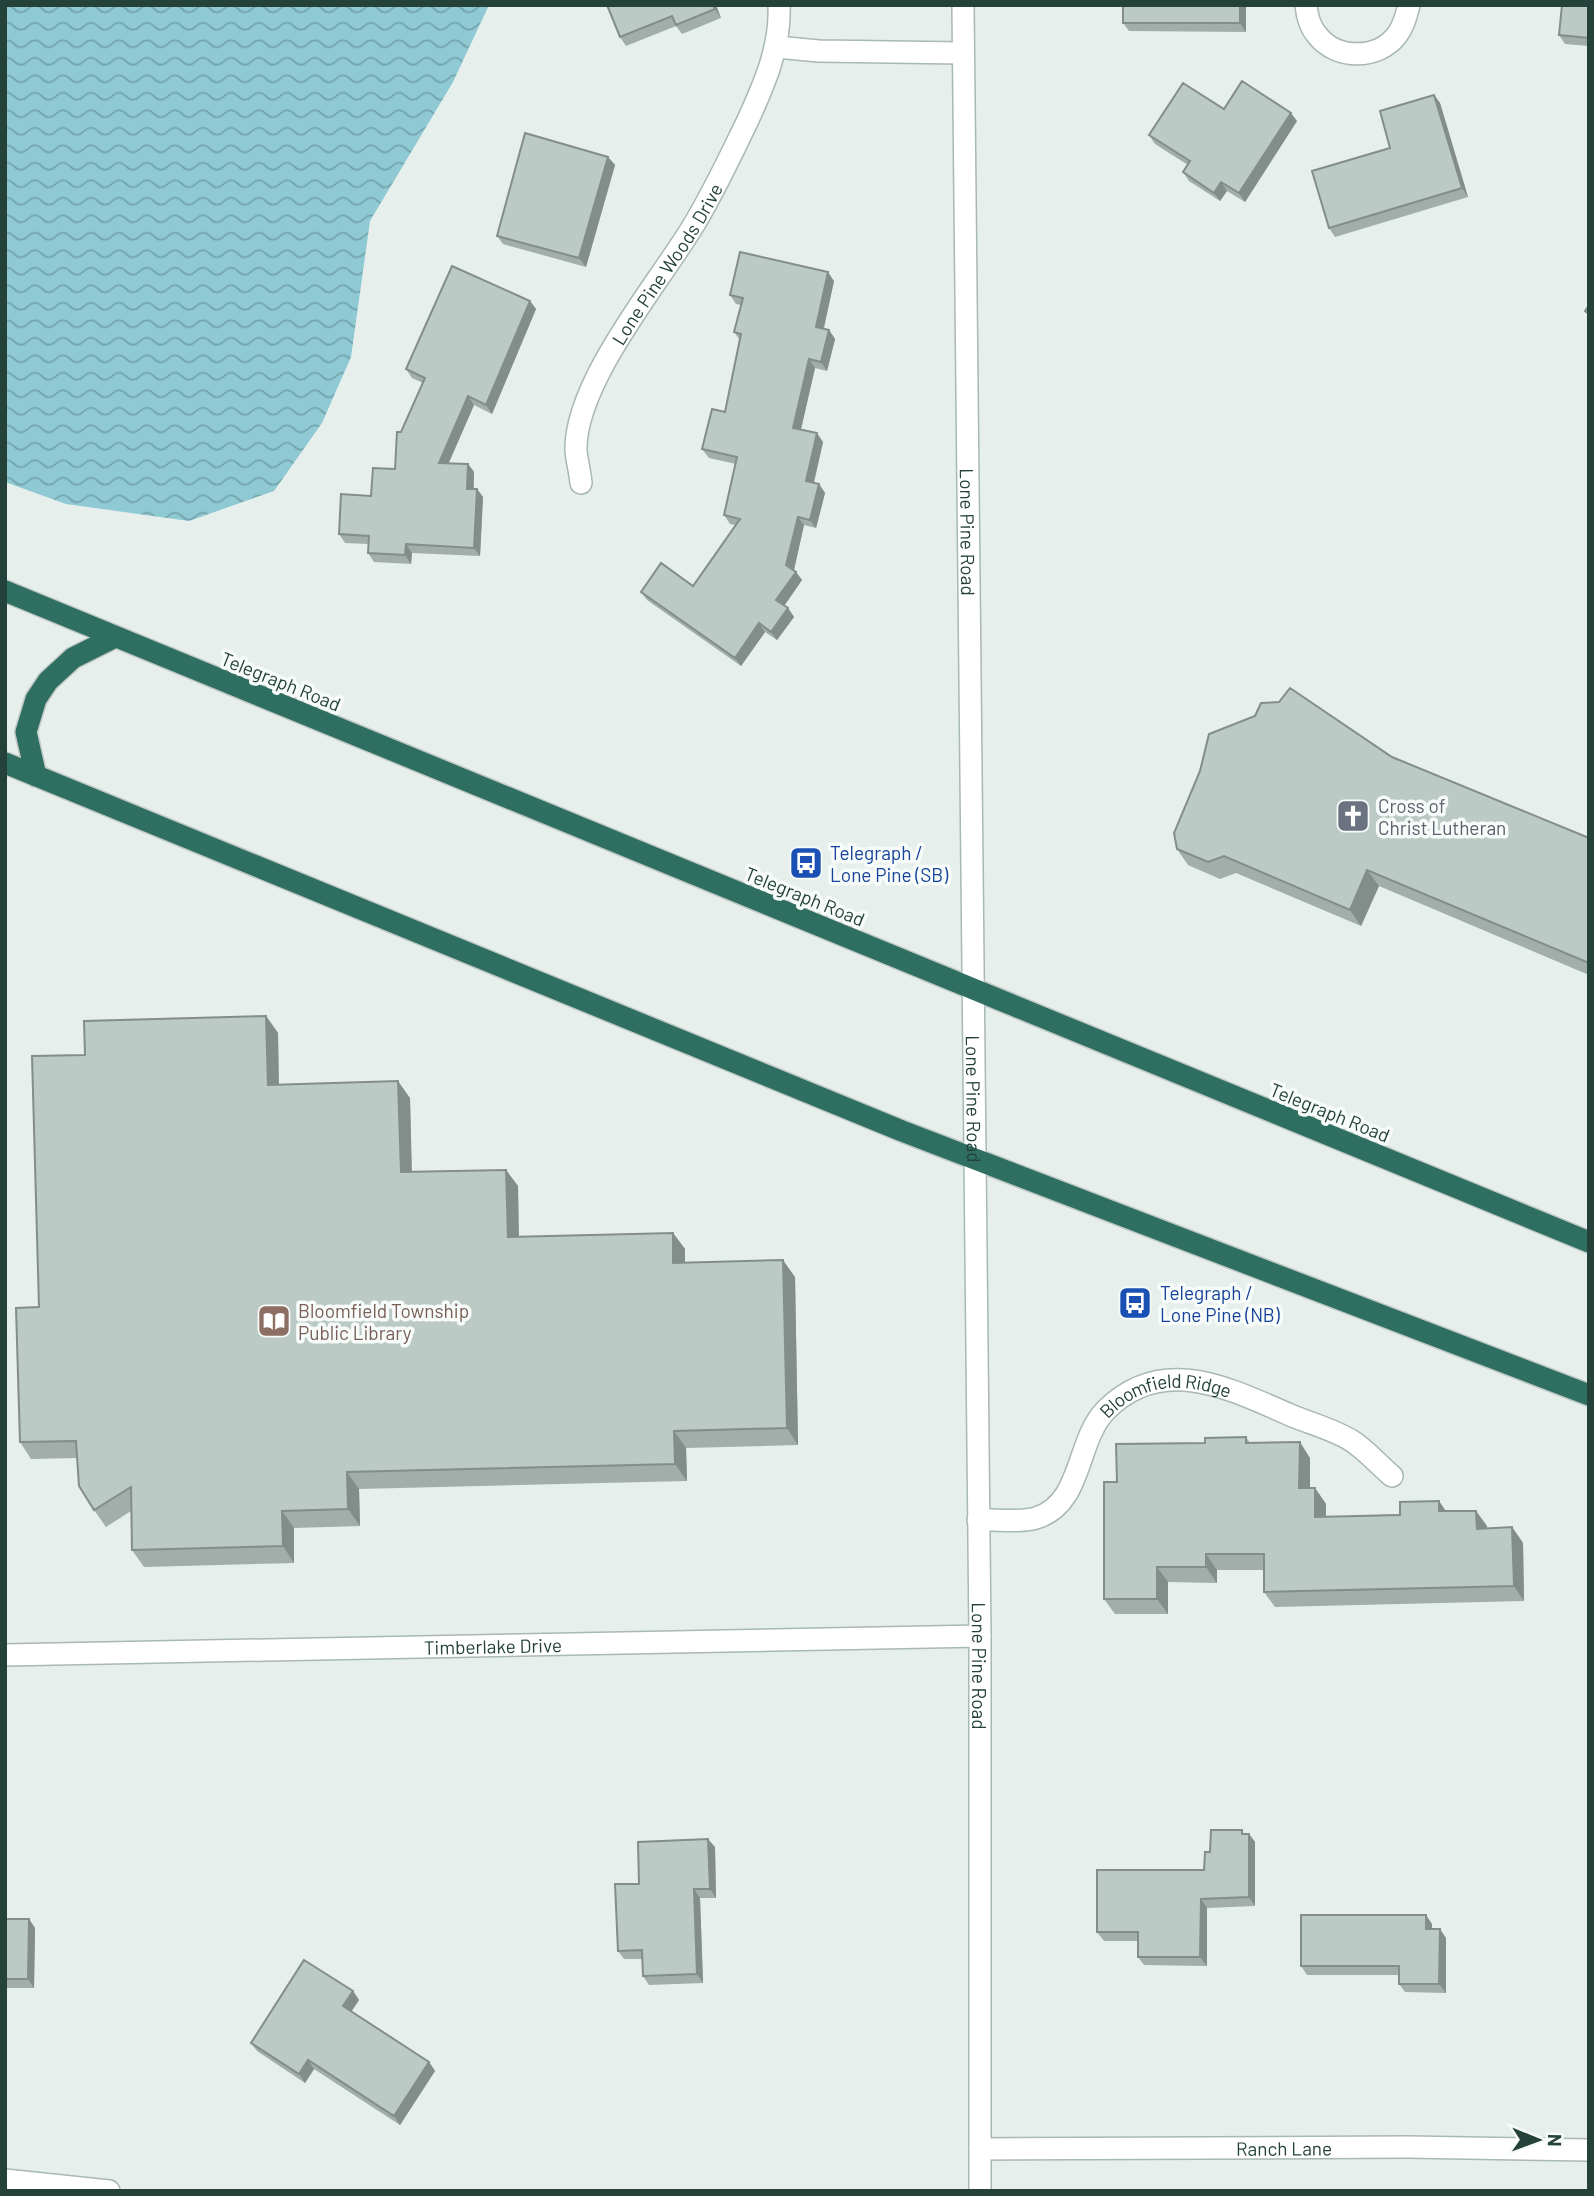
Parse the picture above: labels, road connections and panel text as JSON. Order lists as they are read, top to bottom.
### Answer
{
  "streets": {
    "highway": ["Telegraph Road"],
    "street": [
      "Lone Pine Woods Drive",
      "Lone Pine Road",
      "Bloomfield Ridge",
      "Timberlake Drive",
      "Ranch Lane"
    ]
  },
  "crossings": [
    ["Lone Pine Road", "Telegraph Road"],
    ["Lone Pine Road", "Bloomfield Ridge"],
    ["Lone Pine Road", "Timberlake Drive"],
    ["Lone Pine Road", "Ranch Lane"]
  ],
  "places": {
    "church": ["Cross of Christ Lutheran"],
    "bus stop": ["Telegraph / Lone Pine (SB)", "Telegraph / Lone Pine (NB)"],
    "library": ["Bloomfield Township Public Library"]
  },
  "north": "right"
}
